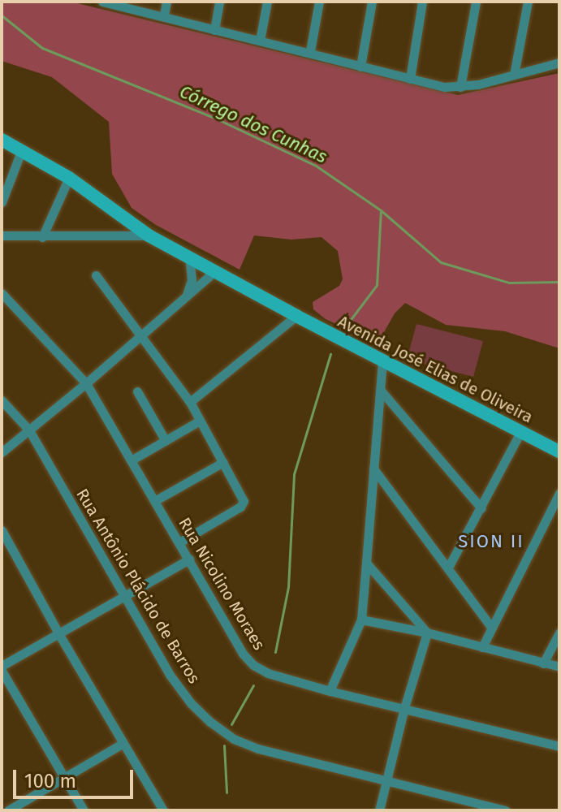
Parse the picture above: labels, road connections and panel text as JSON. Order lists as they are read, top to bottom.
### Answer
{
  "streets": {
    "street": ["Avenida José Elias de Oliveira", "Rua Nicolino Moraes", "Rua Antônio Plácido de Barros"]
  },
  "districts": ["SION II"],
  "water": ["Córrego dos Cunhas"],
  "scale_bar": "100 m"
}
